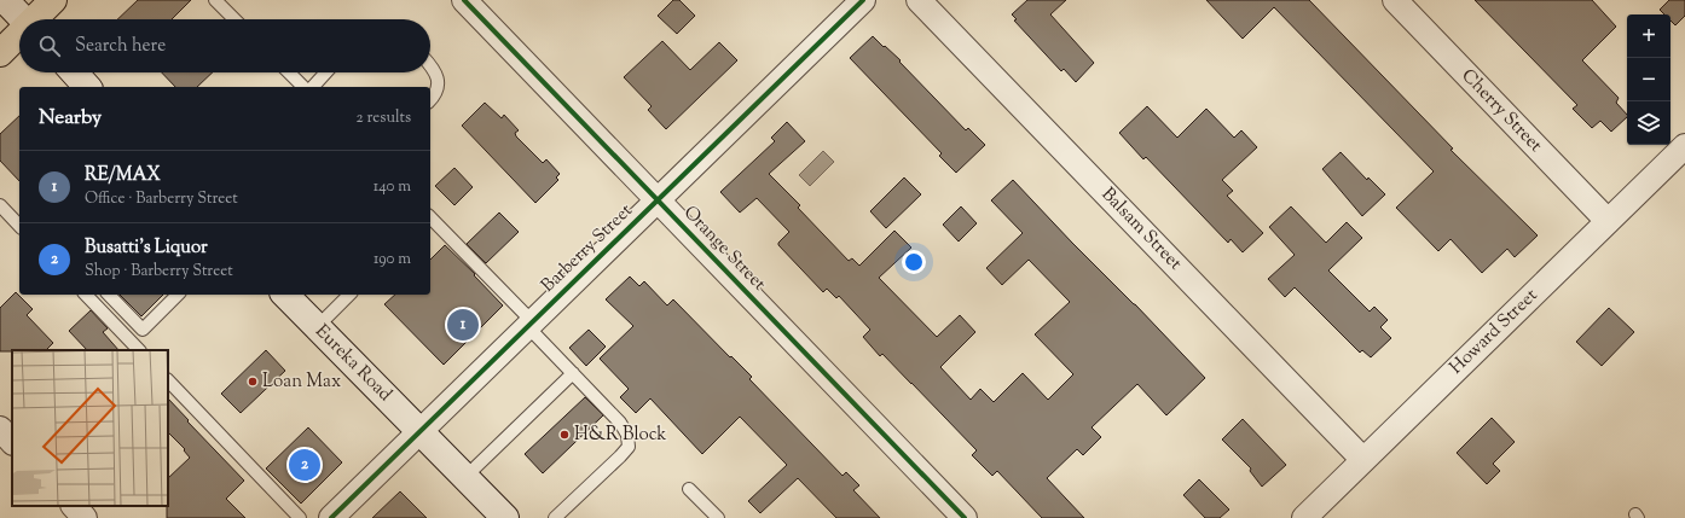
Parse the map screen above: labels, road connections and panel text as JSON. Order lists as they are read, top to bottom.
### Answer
{
  "streets": {
    "main road": ["Eureka Road"],
    "street": [
      "Cherry Street",
      "Balsam Street",
      "Barberry Street",
      "Orange Street",
      "Howard Street"
    ]
  },
  "crossings": [
    ["Cherry Street", "Howard Street"],
    ["Balsam Street", "Howard Street"],
    ["Barberry Street", "Orange Street"],
    ["Barberry Street", "Eureka Road"]
  ],
  "places": ["Loan Max", "H&R Block"],
  "page": {
    "map_buttons": ["+", "−"],
    "search": "Search here",
    "heading": ["Nearby", "2 results"],
    "list": [
      {
        "mark": "1",
        "name": "RE/MAX",
        "note": "Office · Barberry Street",
        "value": "140 m"
      },
      {
        "mark": "2",
        "name": "Busatti's Liquor",
        "note": "Shop · Barberry Street",
        "value": "190 m"
      }
    ],
    "pins": ["1", "2"]
  }
}
